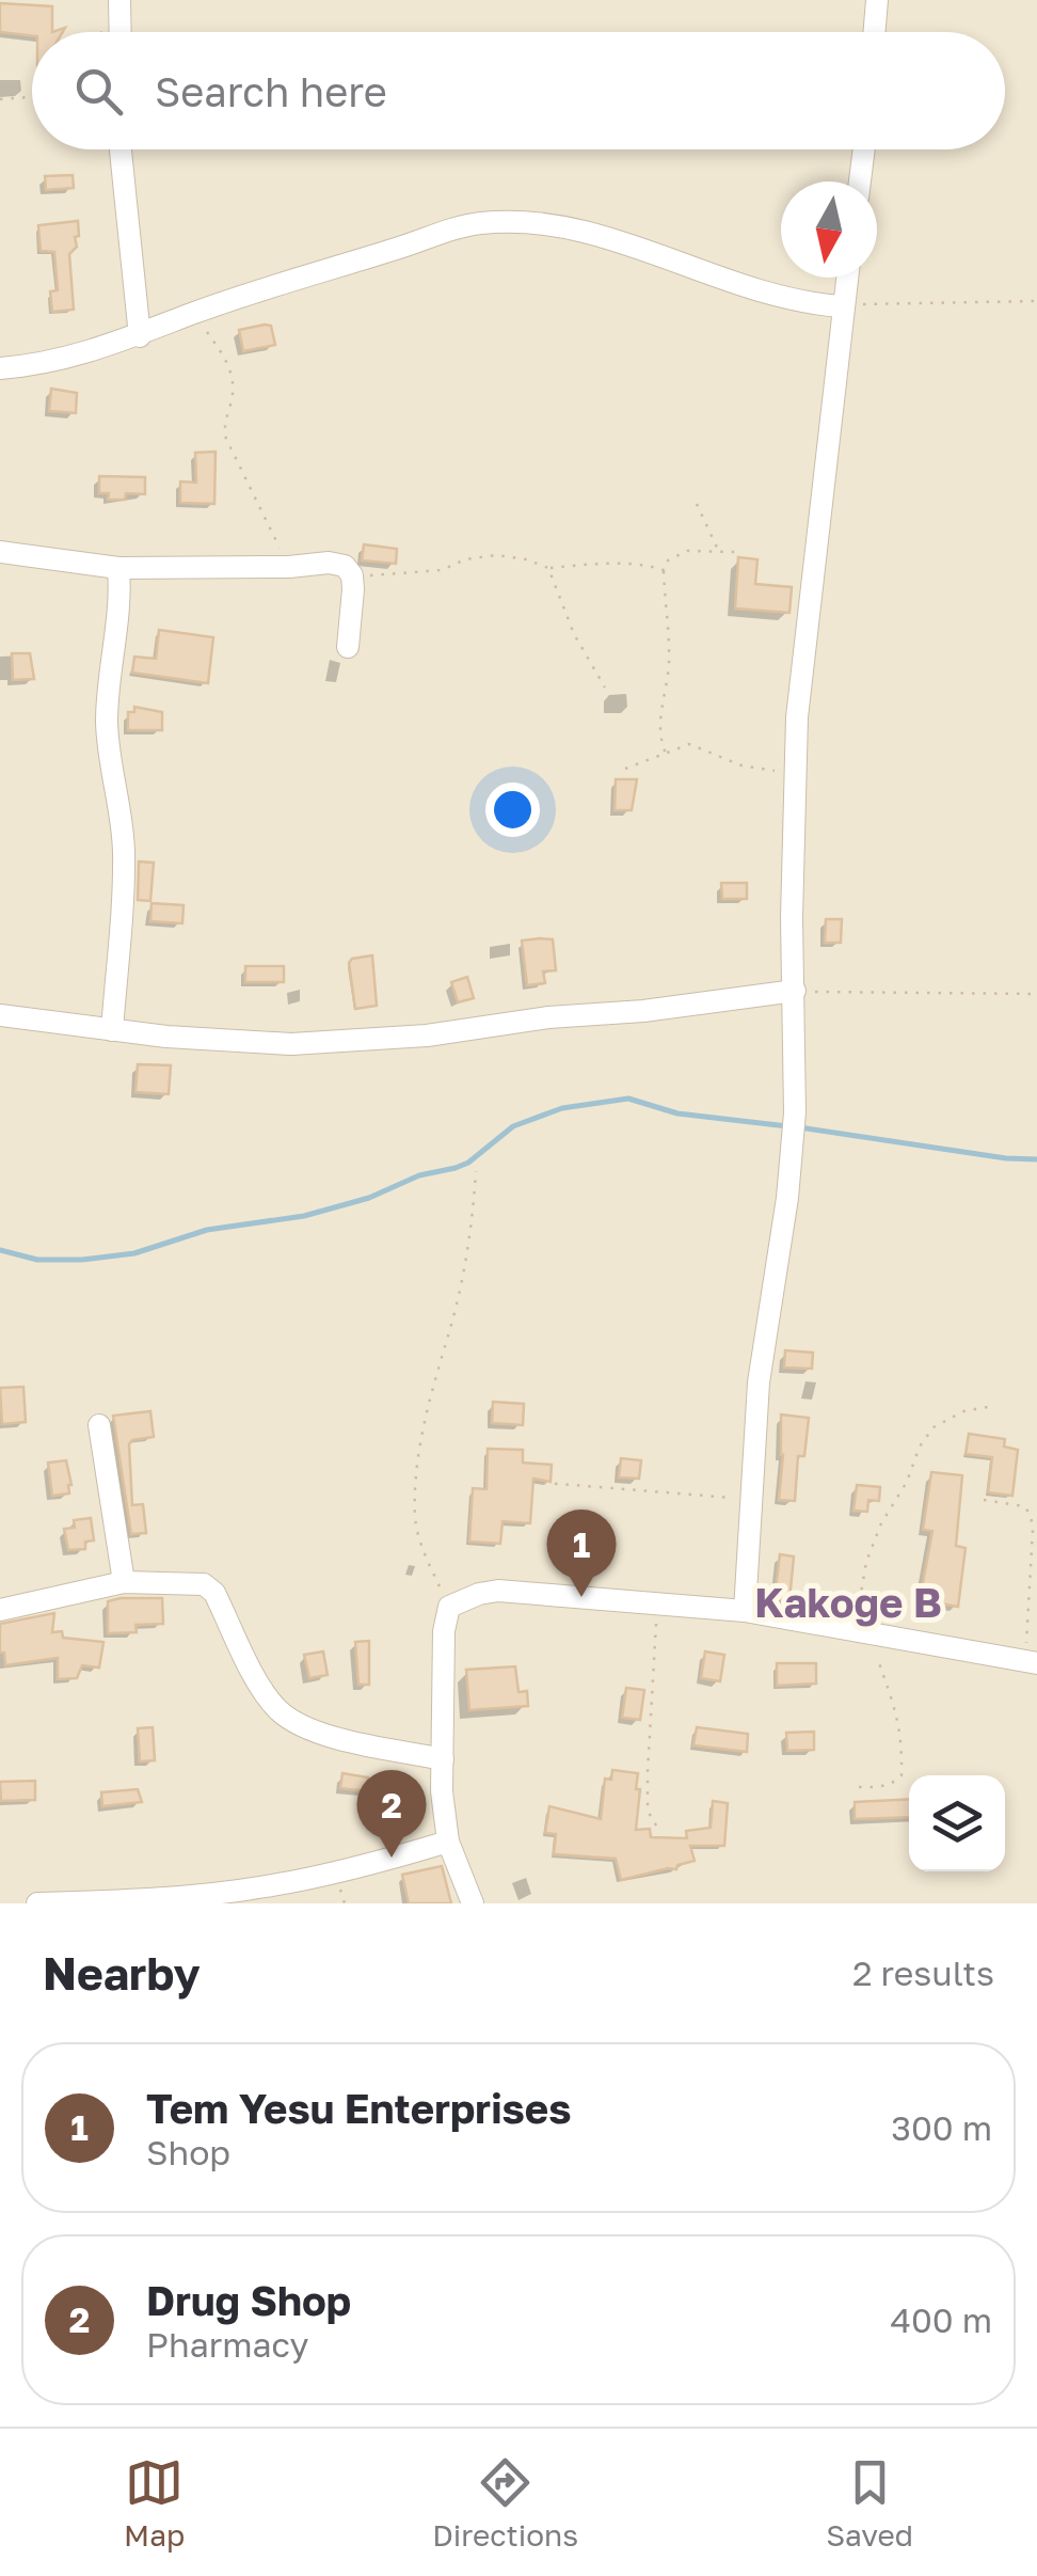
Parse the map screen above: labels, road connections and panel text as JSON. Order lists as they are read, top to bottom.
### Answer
{
  "districts": ["Kakoge B"],
  "north": "bottom",
  "page": {
    "search": "Search here",
    "pins": ["1", "2"],
    "heading": ["Nearby", "2 results"],
    "list": [
      {
        "mark": "1",
        "name": "Tem Yesu Enterprises",
        "note": "Shop",
        "value": "300 m"
      },
      {
        "mark": "2",
        "name": "Drug Shop",
        "note": "Pharmacy",
        "value": "400 m"
      }
    ],
    "nav": ["Map", "Directions", "Saved"]
  }
}
